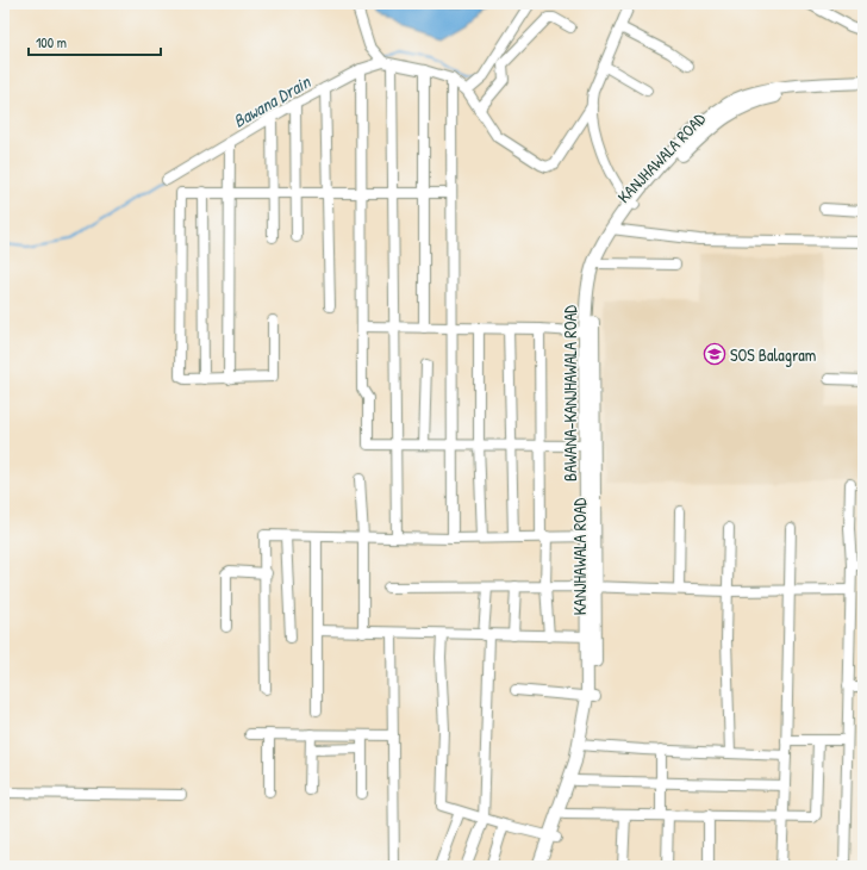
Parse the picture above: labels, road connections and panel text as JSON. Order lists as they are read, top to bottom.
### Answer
{
  "streets": {
    "main road": ["BAWANA-KANJHAWALA ROAD"]
  },
  "water": ["Bawana Drain"],
  "places": {
    "school or university": ["SOS Balagram"]
  },
  "scale_bar": "100 m"
}
